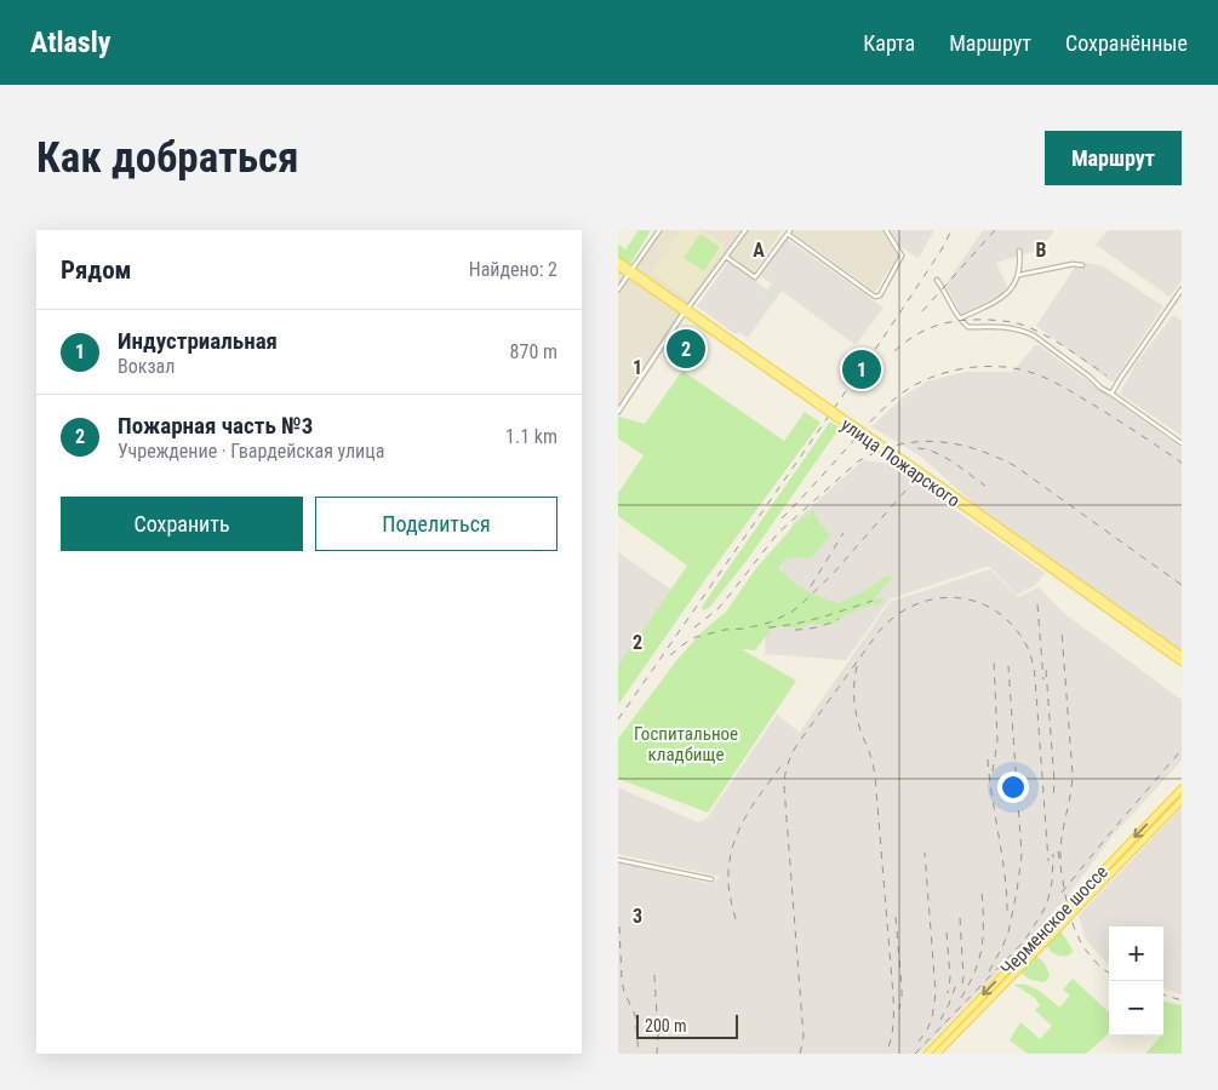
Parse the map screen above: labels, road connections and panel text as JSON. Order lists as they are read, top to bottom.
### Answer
{
  "streets": {
    "main road": ["улица Пожарского", "Черменское шоссе"]
  },
  "parks": ["Госпитальное кладбище"],
  "scale_bar": "200 m",
  "page": {
    "header": "Atlasly",
    "nav": ["Карта", "Маршрут", "Сохранённые"],
    "buttons": [
      "Маршрут",
      ["Сохранить", "Поделиться"]
    ],
    "title": "Как добраться",
    "heading": ["Рядом", "Найдено: 2"],
    "list": [
      {
        "mark": "1",
        "name": "Индустриальная",
        "note": "Вокзал",
        "value": "870 m"
      },
      {
        "mark": "2",
        "name": "Пожарная часть №3",
        "note": "Учреждение · Гвардейская улица",
        "value": "1.1 km"
      }
    ],
    "pins": ["2", "1"],
    "map_buttons": ["+", "−"],
    "scale": "200 m"
  },
  "grid": {
    "columns": ["A", "B"],
    "rows": ["1", "2", "3"]
  }
}
